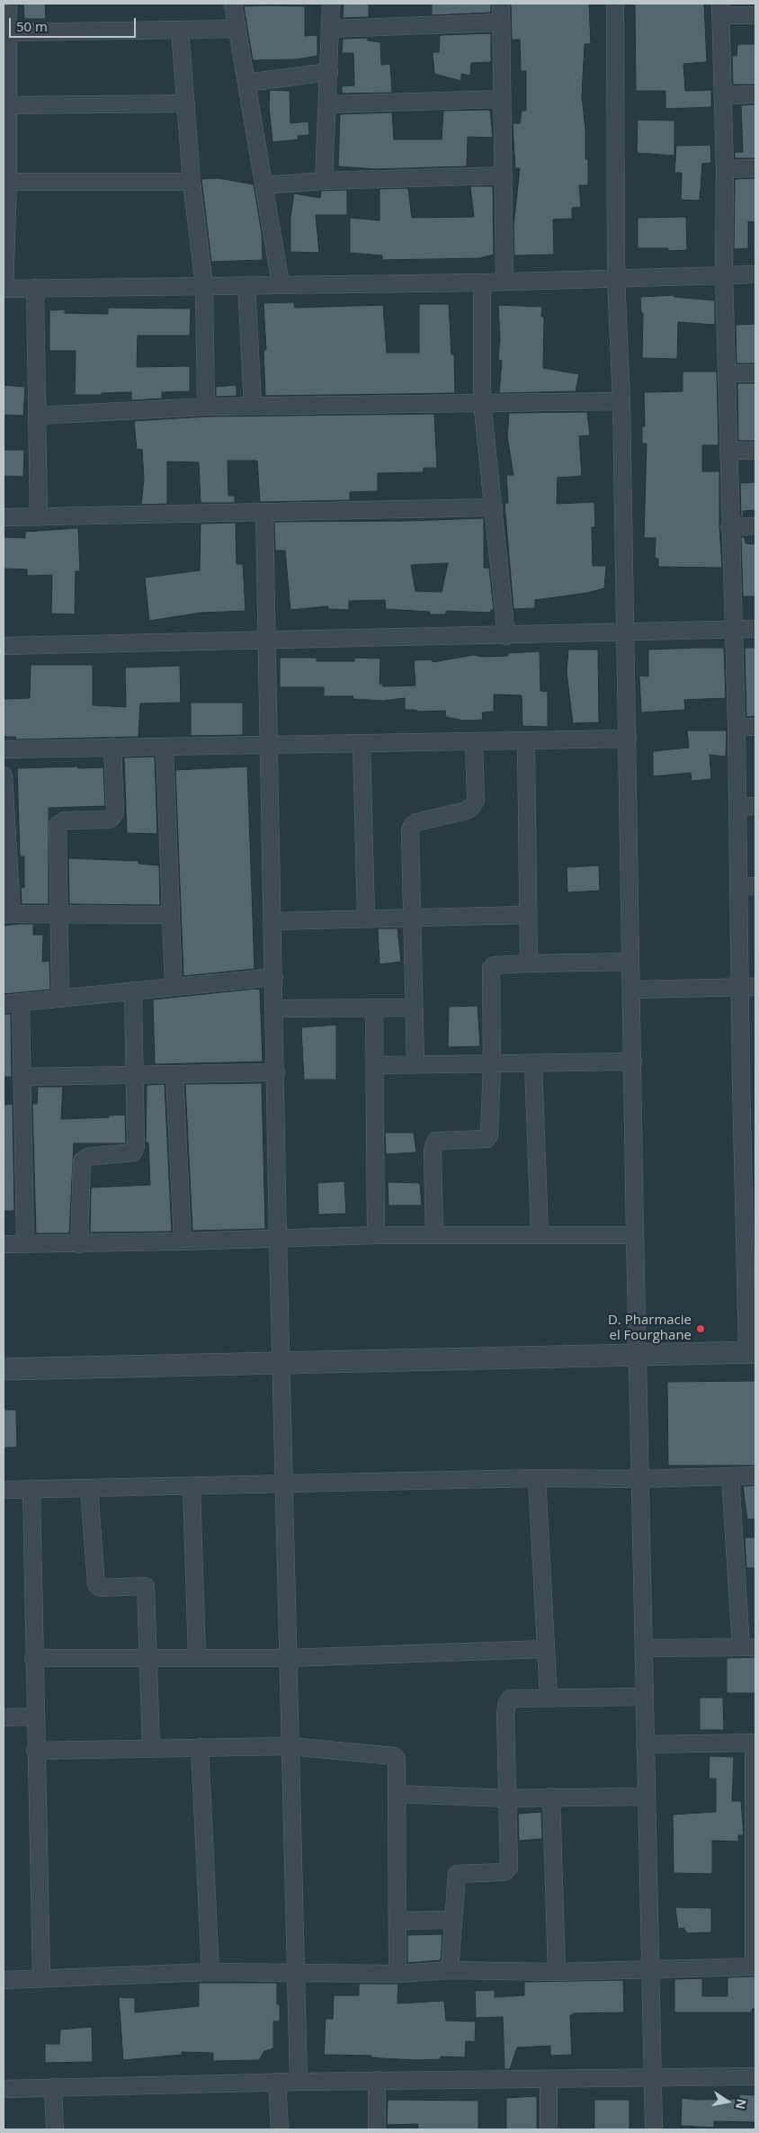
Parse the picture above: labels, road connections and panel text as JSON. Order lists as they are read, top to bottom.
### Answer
{
  "places": ["D. Pharmacie el Fourghane"],
  "scale_bar": "50 m",
  "north": "right"
}
